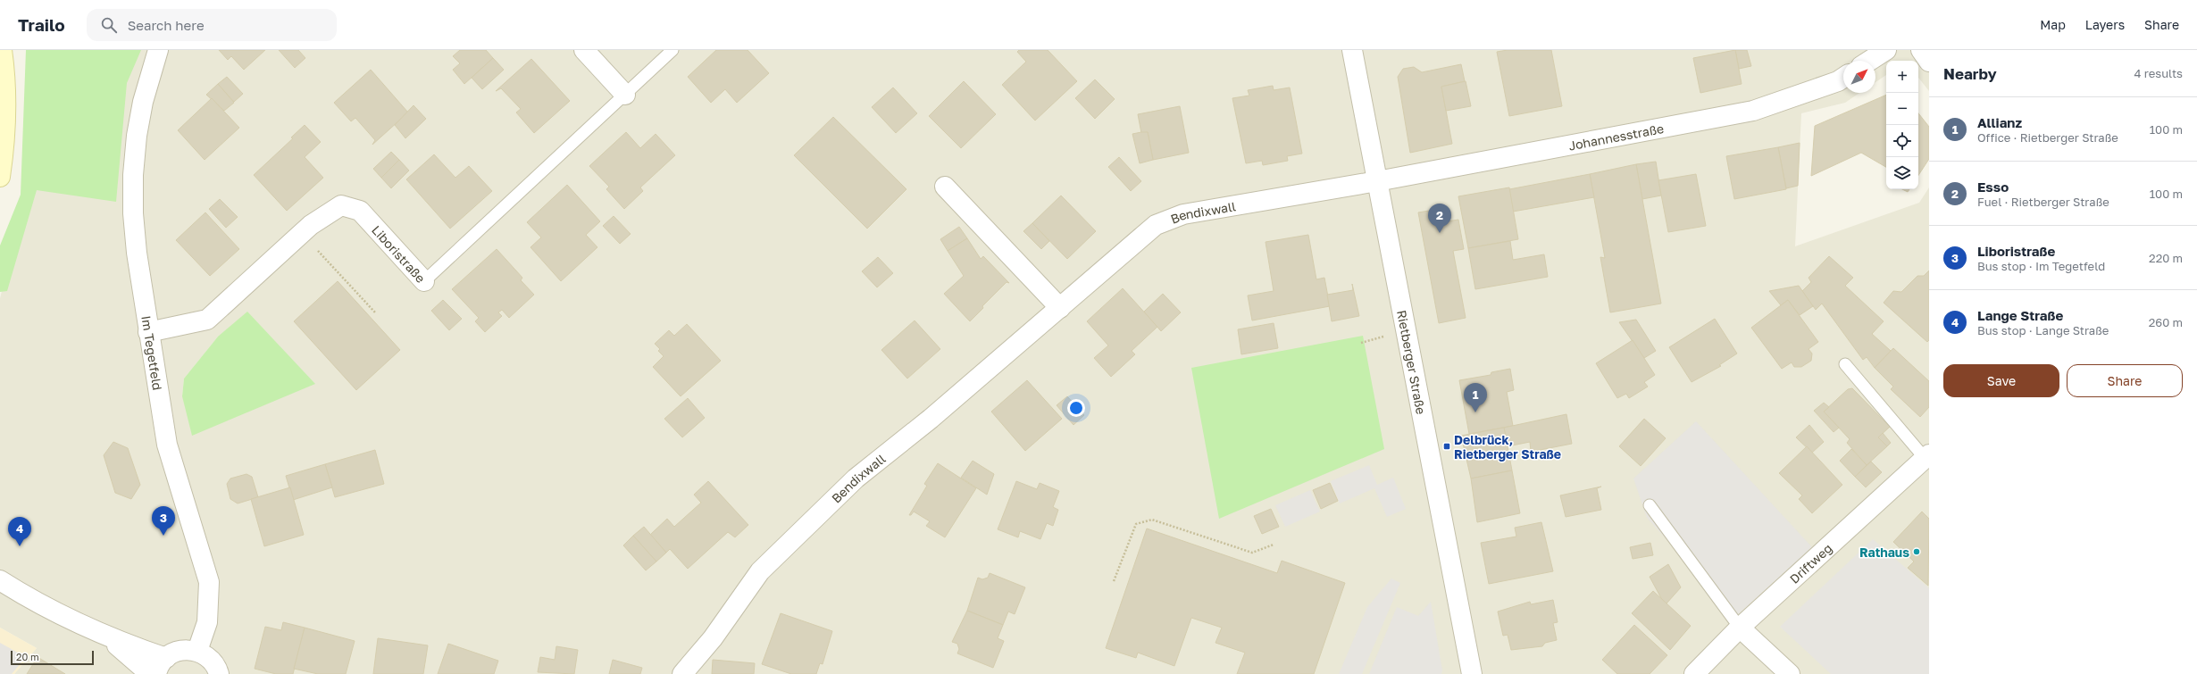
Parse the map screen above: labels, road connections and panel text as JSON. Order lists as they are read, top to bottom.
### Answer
{
  "streets": {
    "street": [
      "Johannesstraße",
      "Bendixwall",
      "Liboristraße",
      "Im Tegetfeld",
      "Rietberger Straße",
      "Driftweg"
    ]
  },
  "crossings": [
    ["Johannesstraße", "Bendixwall"],
    ["Johannesstraße", "Rietberger Straße"],
    ["Bendixwall", "Rietberger Straße"],
    ["Liboristraße", "Im Tegetfeld"]
  ],
  "places": {
    "transit": ["Delbrück, Rietberger Straße"],
    "other": ["Rathaus"]
  },
  "scale_bar": "20 m",
  "north": "top right",
  "page": {
    "header": "Trailo",
    "search": "Search here",
    "nav": ["Map", "Layers", "Share"],
    "heading": ["Nearby", "4 results"],
    "map_buttons": ["+", "−"],
    "list": [
      {
        "mark": "1",
        "name": "Allianz",
        "note": "Office · Rietberger Straße",
        "value": "100 m"
      },
      {
        "mark": "2",
        "name": "Esso",
        "note": "Fuel · Rietberger Straße",
        "value": "100 m"
      },
      {
        "mark": "3",
        "name": "Liboristraße",
        "note": "Bus stop · Im Tegetfeld",
        "value": "220 m"
      },
      {
        "mark": "4",
        "name": "Lange Straße",
        "note": "Bus stop · Lange Straße",
        "value": "260 m"
      }
    ],
    "pins": [
      "2",
      "1",
      "3",
      "4"
    ],
    "buttons": ["Save", "Share"],
    "scale": "20 m"
  }
}
